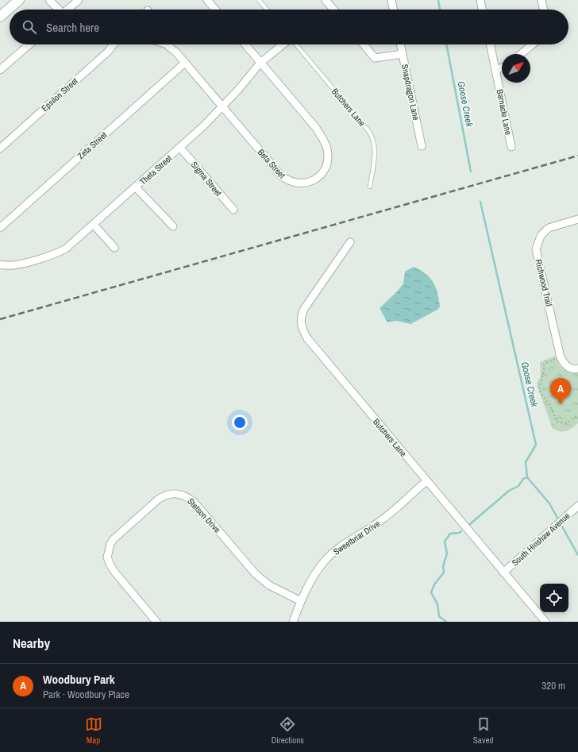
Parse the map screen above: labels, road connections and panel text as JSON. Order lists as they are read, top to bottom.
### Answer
{
  "streets": {
    "street": [
      "Snapdragon Lane",
      "Epsilon Street",
      "Butchers Lane",
      "Barnacle Lane",
      "Zeta Street",
      "Beta Street",
      "Theta Street",
      "Sigma Street",
      "Richwood Trail",
      "Stetson Drive",
      "Sweetbriar Drive",
      "South Hinshaw Avenue"
    ]
  },
  "crossings": [
    ["Butchers Lane", "Sweetbriar Drive"],
    ["Butchers Lane", "South Hinshaw Avenue"],
    ["Zeta Street", "Beta Street"],
    ["Beta Street", "Theta Street"],
    ["Theta Street", "Sigma Street"],
    ["Stetson Drive", "Sweetbriar Drive"]
  ],
  "water": ["Goose Creek"],
  "north": "top right",
  "page": {
    "search": "Search here",
    "pins": "A",
    "heading": "Nearby",
    "list": [
      {
        "mark": "A",
        "name": "Woodbury Park",
        "note": "Park · Woodbury Place",
        "value": "320 m"
      }
    ],
    "nav": ["Map", "Directions", "Saved"]
  }
}
